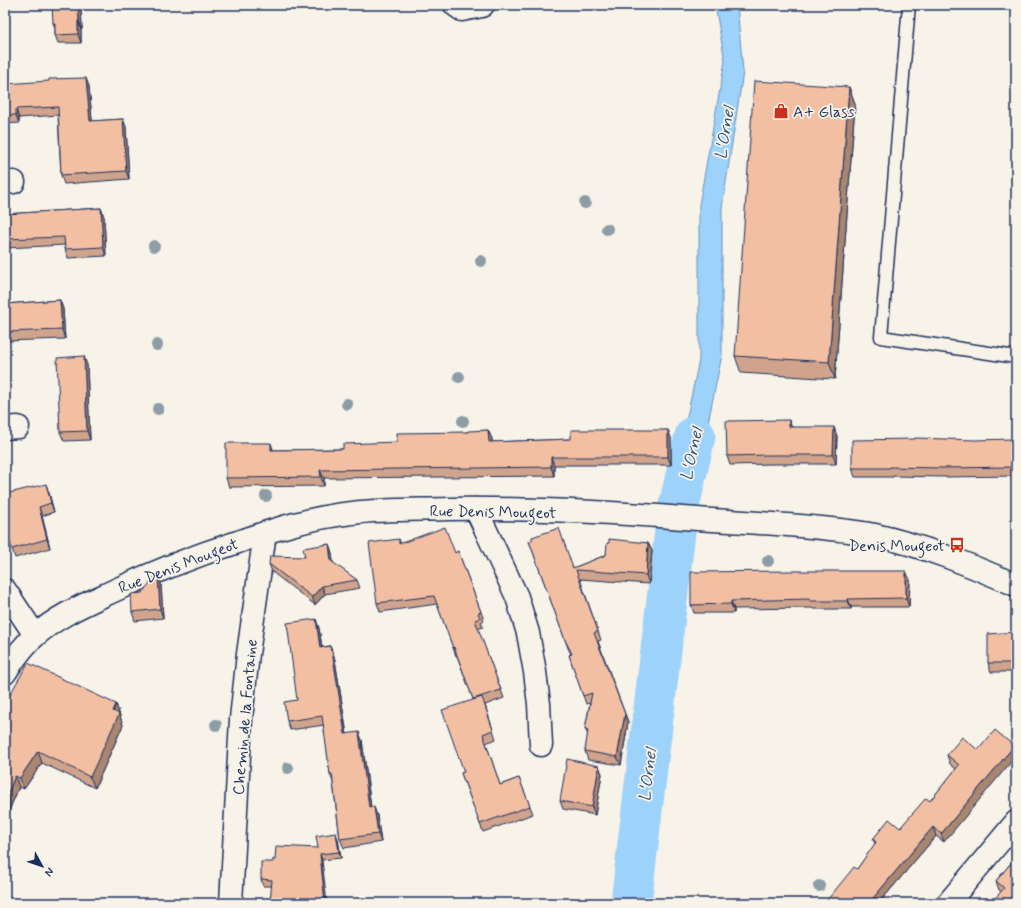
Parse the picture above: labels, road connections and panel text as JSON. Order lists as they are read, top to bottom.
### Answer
{
  "streets": {
    "street": ["Rue Denis Mougeot", "Chemin de la Fontaine"]
  },
  "crossings": [
    ["Rue Denis Mougeot", "Chemin de la Fontaine"]
  ],
  "water": ["L'Ornel"],
  "places": {
    "shop": ["A+ Glass"],
    "bus stop": ["Denis Mougeot"]
  },
  "north": "bottom right"
}
